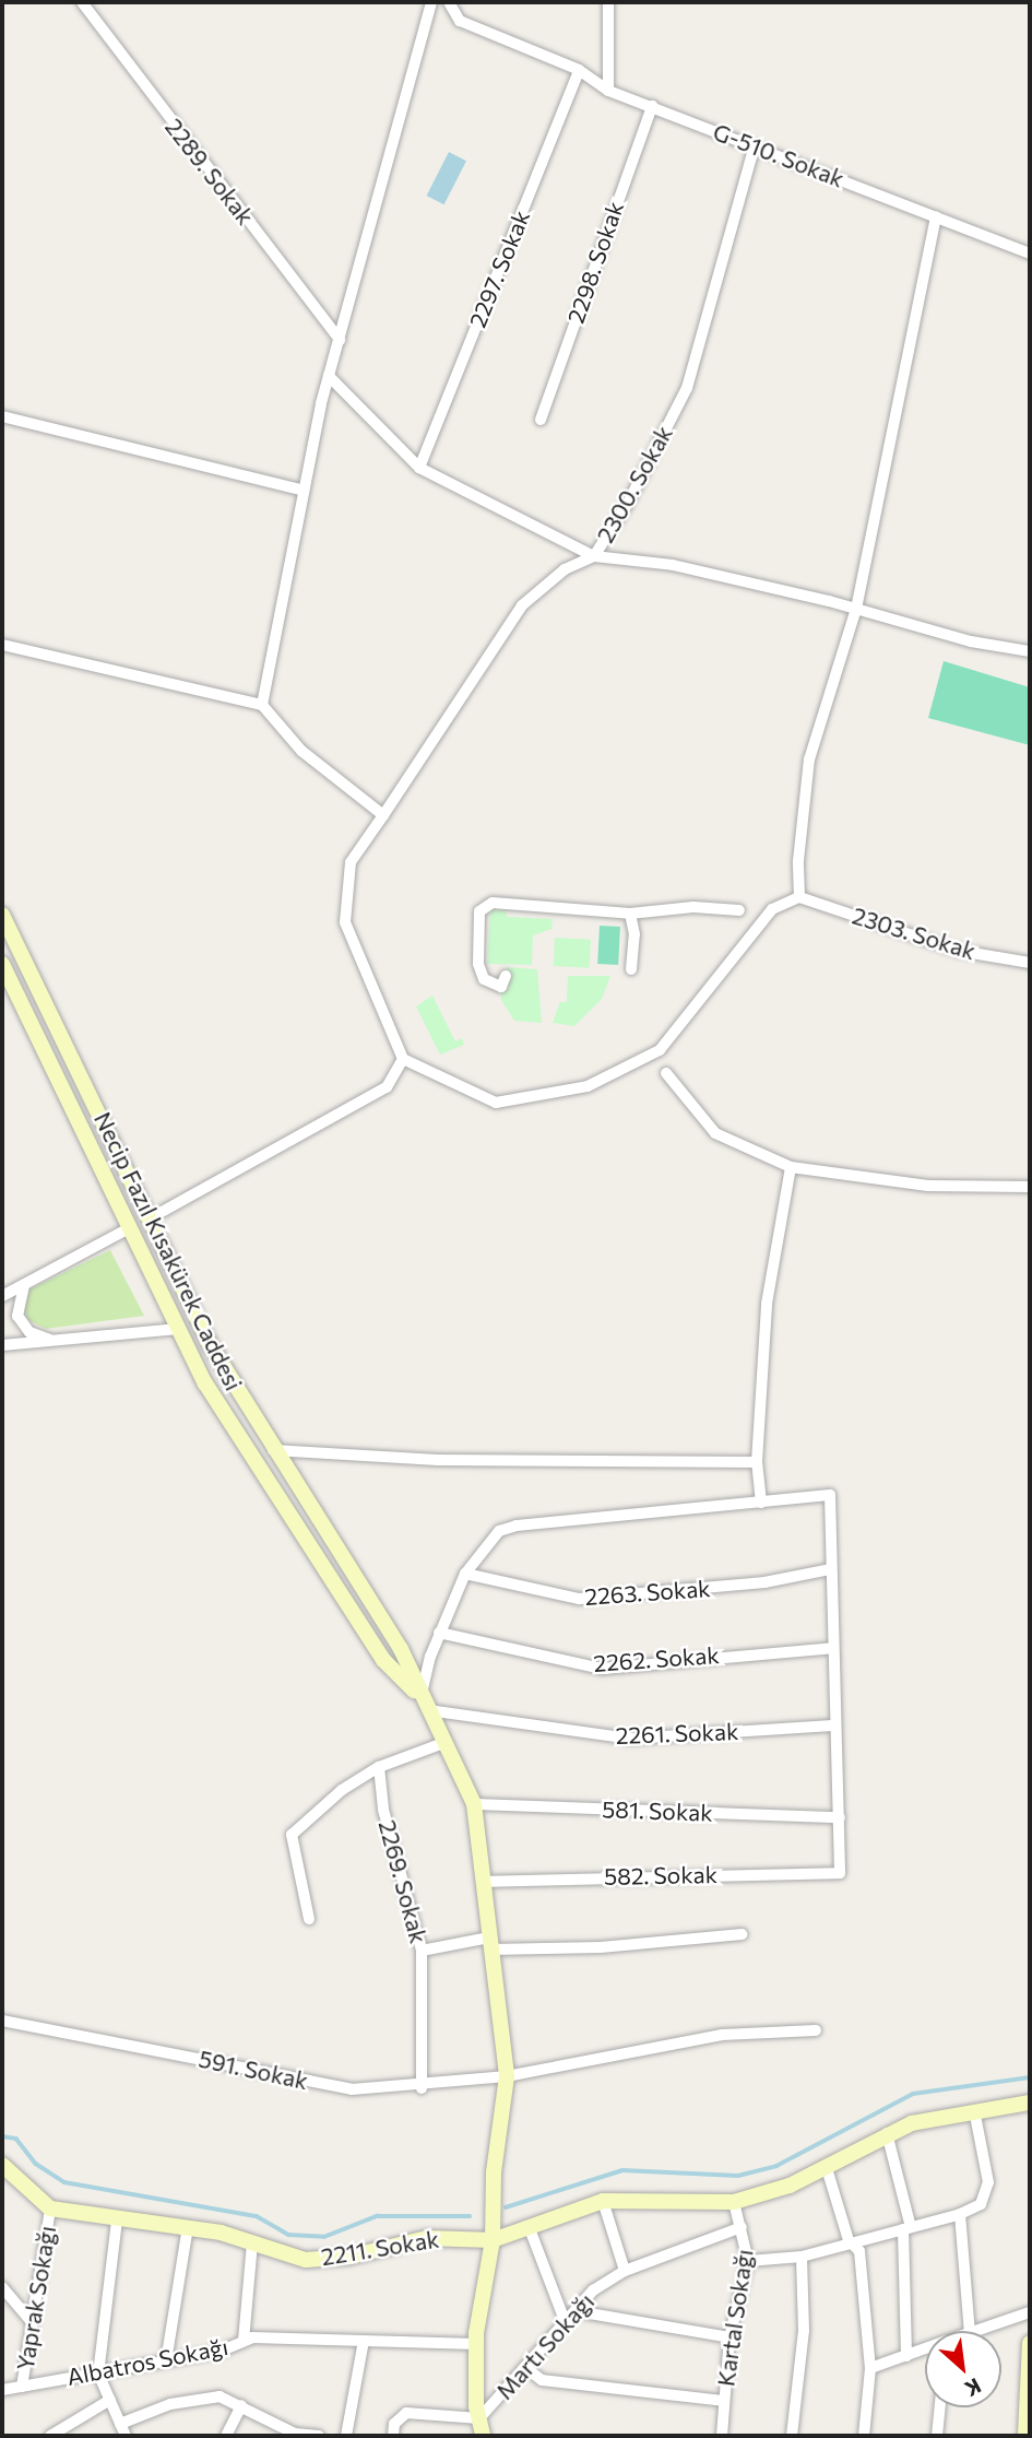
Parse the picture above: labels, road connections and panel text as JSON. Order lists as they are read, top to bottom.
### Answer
{
  "streets": {
    "street": [
      "G-510. Sokak",
      "2289. Sokak",
      "2298. Sokak",
      "2297. Sokak",
      "2300. Sokak",
      "2303. Sokak",
      "Necip Fazıl Kısakürek Caddesi",
      "2263. Sokak",
      "2262. Sokak",
      "2261. Sokak",
      "581. Sokak",
      "582. Sokak",
      "2269. Sokak",
      "591. Sokak",
      "2211. Sokak",
      "Yaprak Sokağı",
      "Kartal Sokağı",
      "Martı Sokağı",
      "Albatros Sokağı"
    ]
  },
  "crossings": [
    ["G-510. Sokak", "2298. Sokak"],
    ["G-510. Sokak", "2297. Sokak"],
    ["G-510. Sokak", "2300. Sokak"],
    ["2297. Sokak", "2300. Sokak"],
    ["Necip Fazıl Kısakürek Caddesi", "2261. Sokak"],
    ["Necip Fazıl Kısakürek Caddesi", "581. Sokak"],
    ["Necip Fazıl Kısakürek Caddesi", "582. Sokak"],
    ["Necip Fazıl Kısakürek Caddesi", "591. Sokak"],
    ["Necip Fazıl Kısakürek Caddesi", "2211. Sokak"],
    ["Necip Fazıl Kısakürek Caddesi", "Martı Sokağı"],
    ["Necip Fazıl Kısakürek Caddesi", "Albatros Sokağı"],
    ["581. Sokak", "582. Sokak"],
    ["2269. Sokak", "591. Sokak"],
    ["2211. Sokak", "Yaprak Sokağı"],
    ["2211. Sokak", "Kartal Sokağı"],
    ["Yaprak Sokağı", "Albatros Sokağı"],
    ["Kartal Sokağı", "Martı Sokağı"]
  ],
  "north": "bottom right"
}
